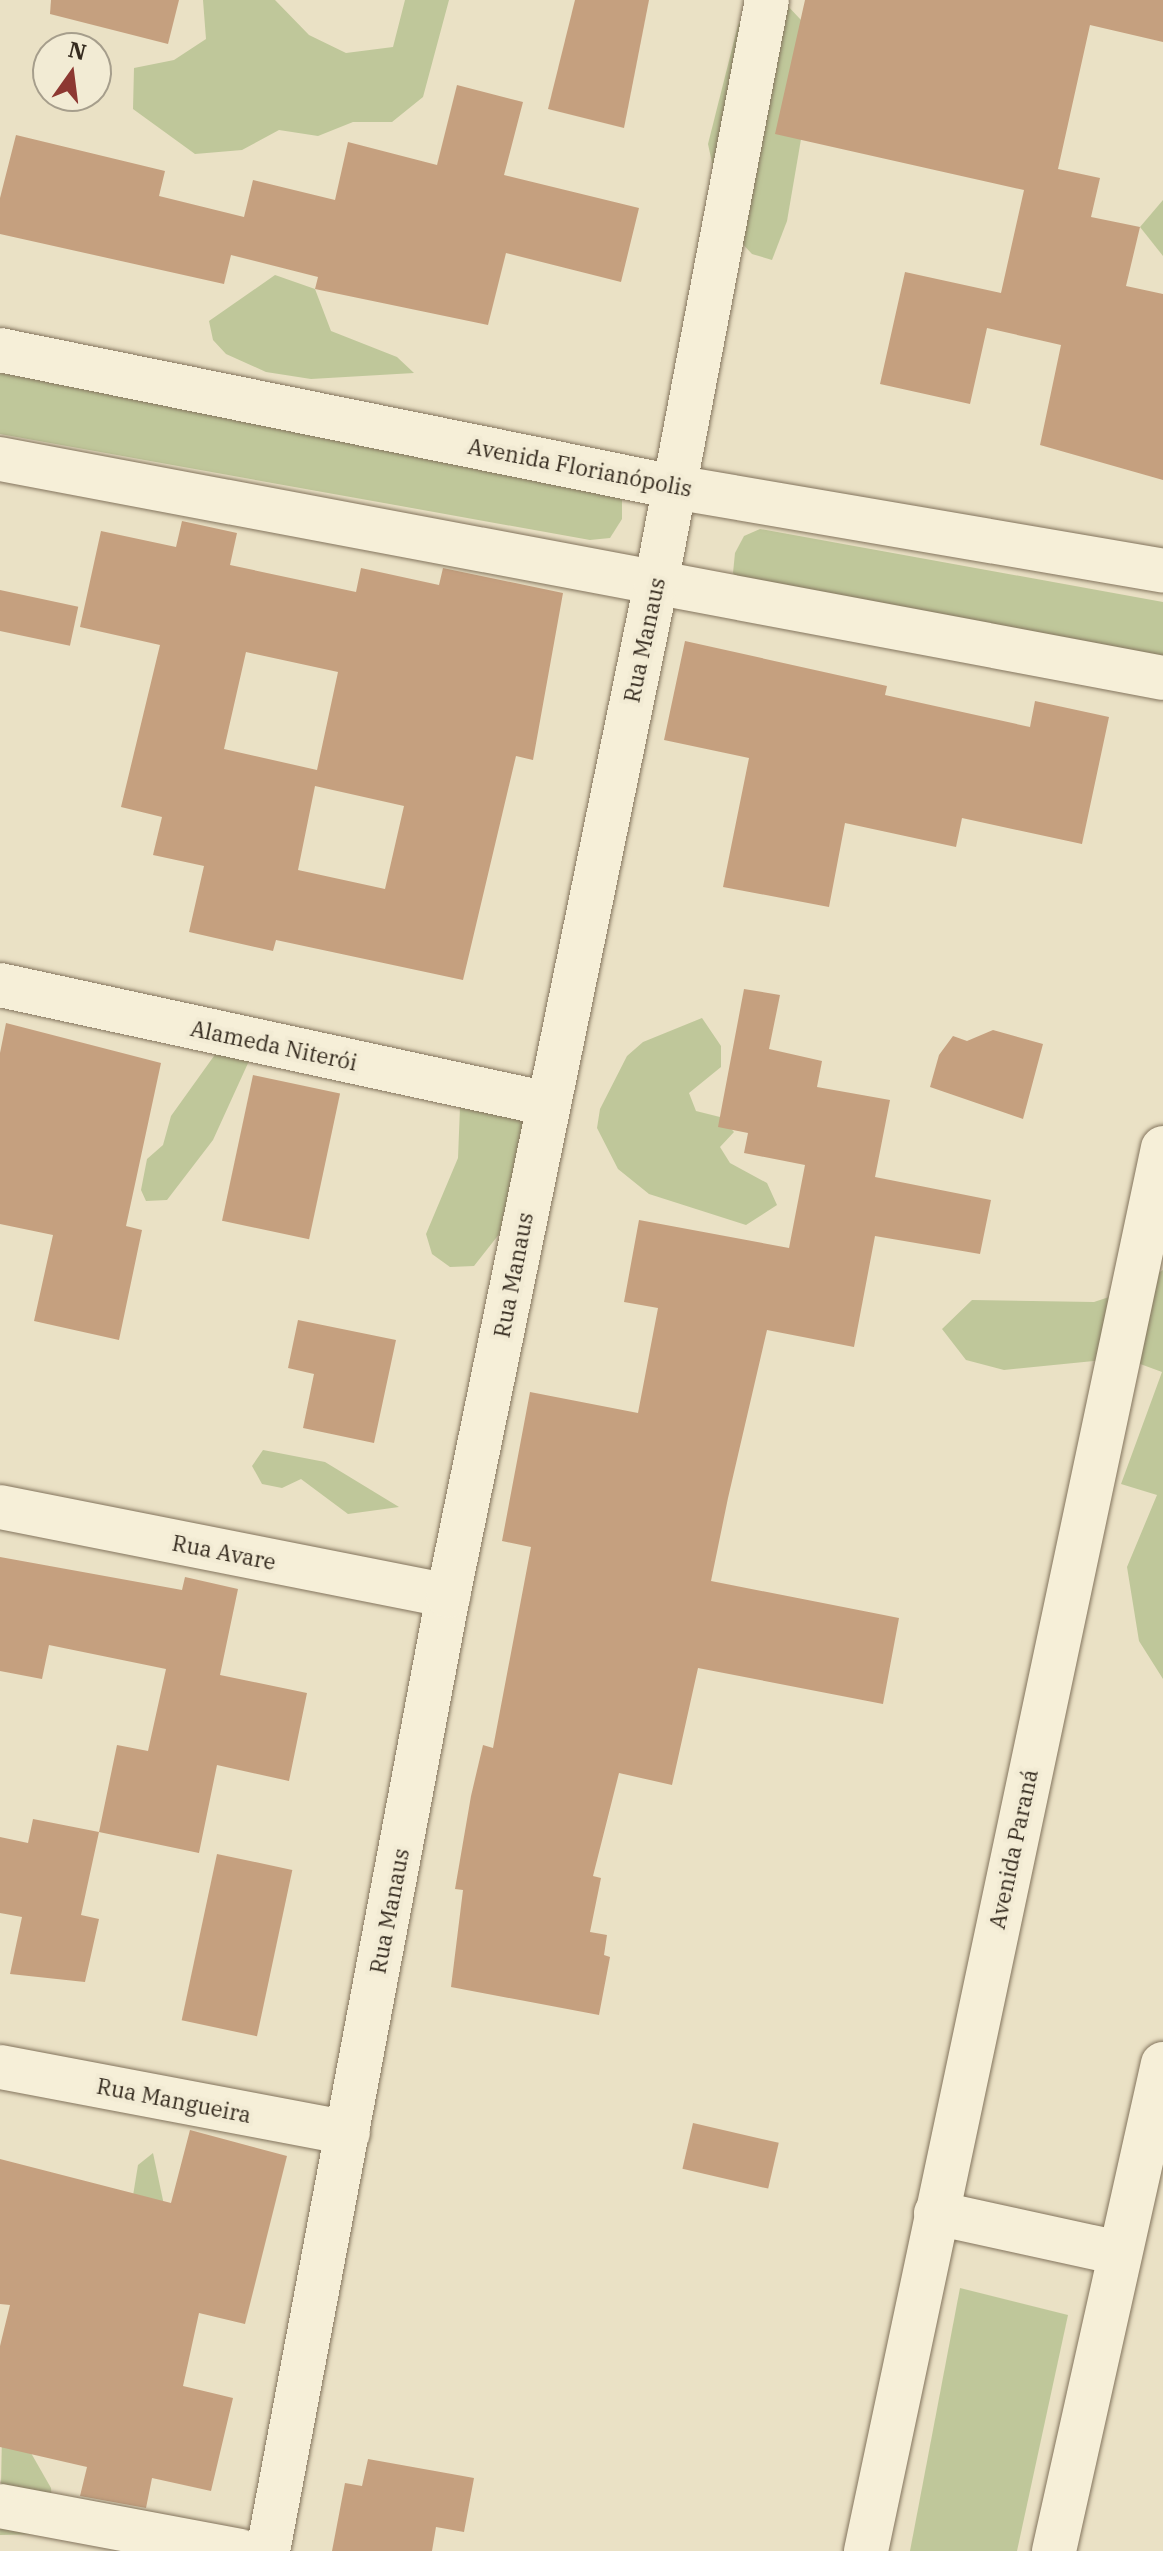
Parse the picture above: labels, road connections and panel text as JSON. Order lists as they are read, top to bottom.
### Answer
{
  "streets": {
    "street": [
      "Avenida Florianópolis",
      "Rua Manaus",
      "Alameda Niterói",
      "Rua Avare",
      "Avenida Paraná",
      "Rua Mangueira"
    ]
  },
  "crossings": [
    ["Avenida Florianópolis", "Rua Manaus"],
    ["Rua Manaus", "Alameda Niterói"],
    ["Rua Manaus", "Rua Avare"],
    ["Rua Manaus", "Rua Mangueira"]
  ],
  "north": "top"
}
